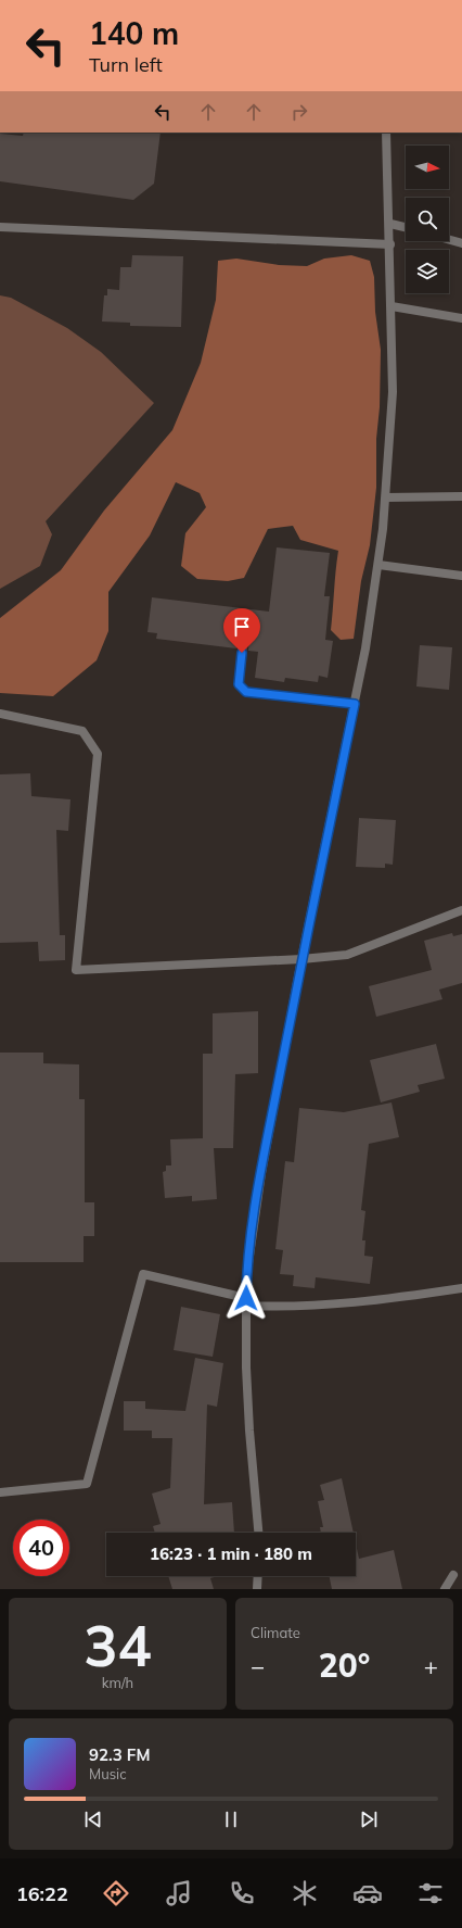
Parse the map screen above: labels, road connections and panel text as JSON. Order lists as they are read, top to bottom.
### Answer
{
  "north": "right",
  "page": {
    "turn": ["140 m", "Turn left"],
    "limit": "40",
    "trip": "16:23 · 1 min · 180 m",
    "tile": [
      ["34", "km/h"],
      "Climate"
    ],
    "heat": ["−", "20°", "+"],
    "song": ["92.3 FM", "Music"],
    "tabs": "16:22"
  }
}
